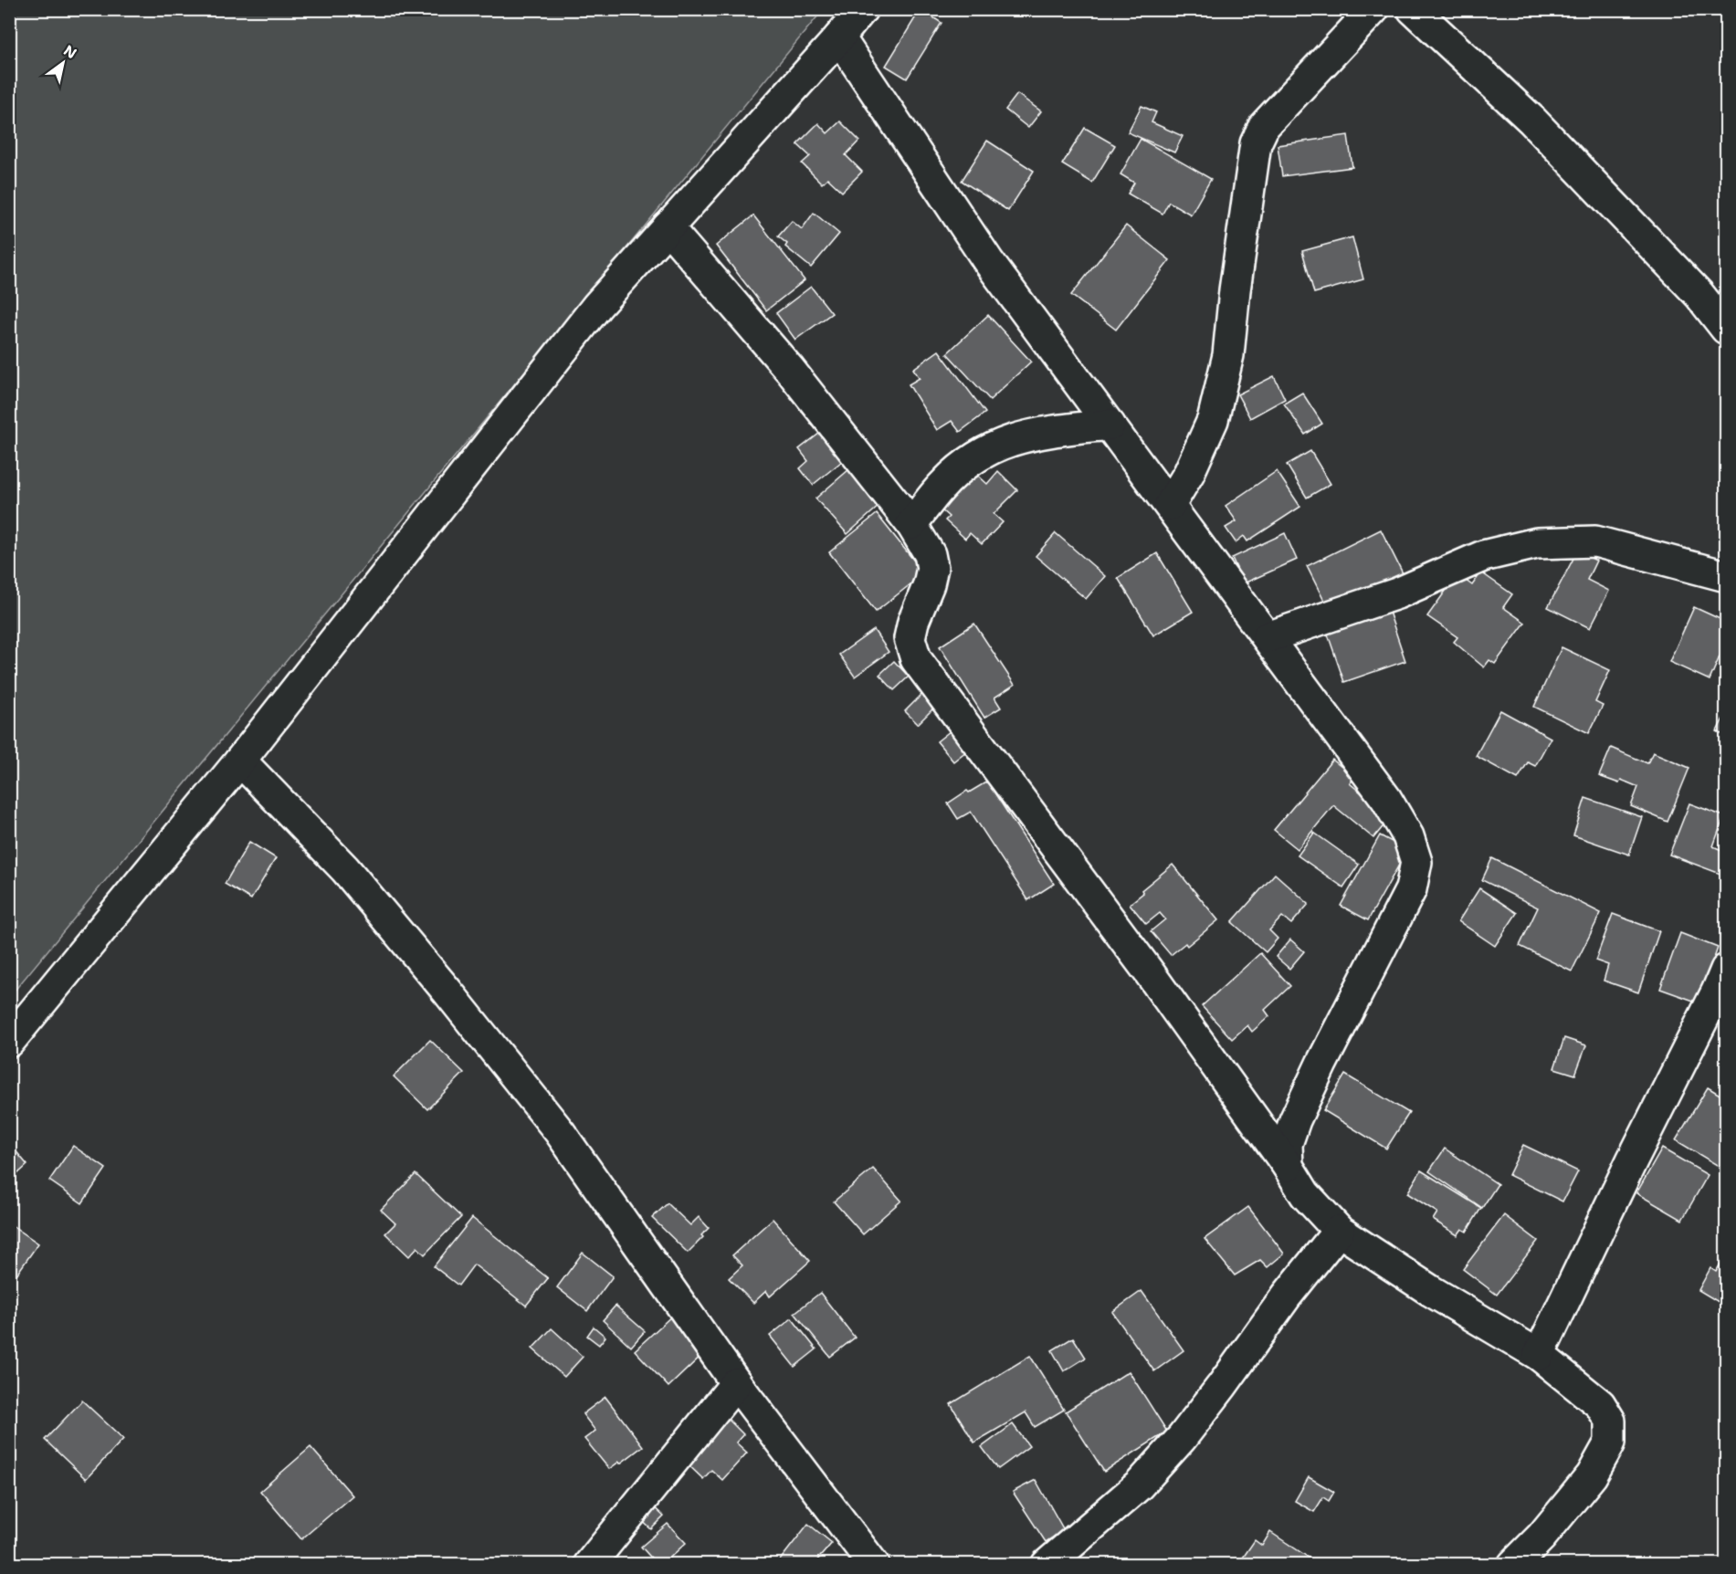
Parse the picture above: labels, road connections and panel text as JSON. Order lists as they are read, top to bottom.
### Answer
{
  "north": "top right"
}
